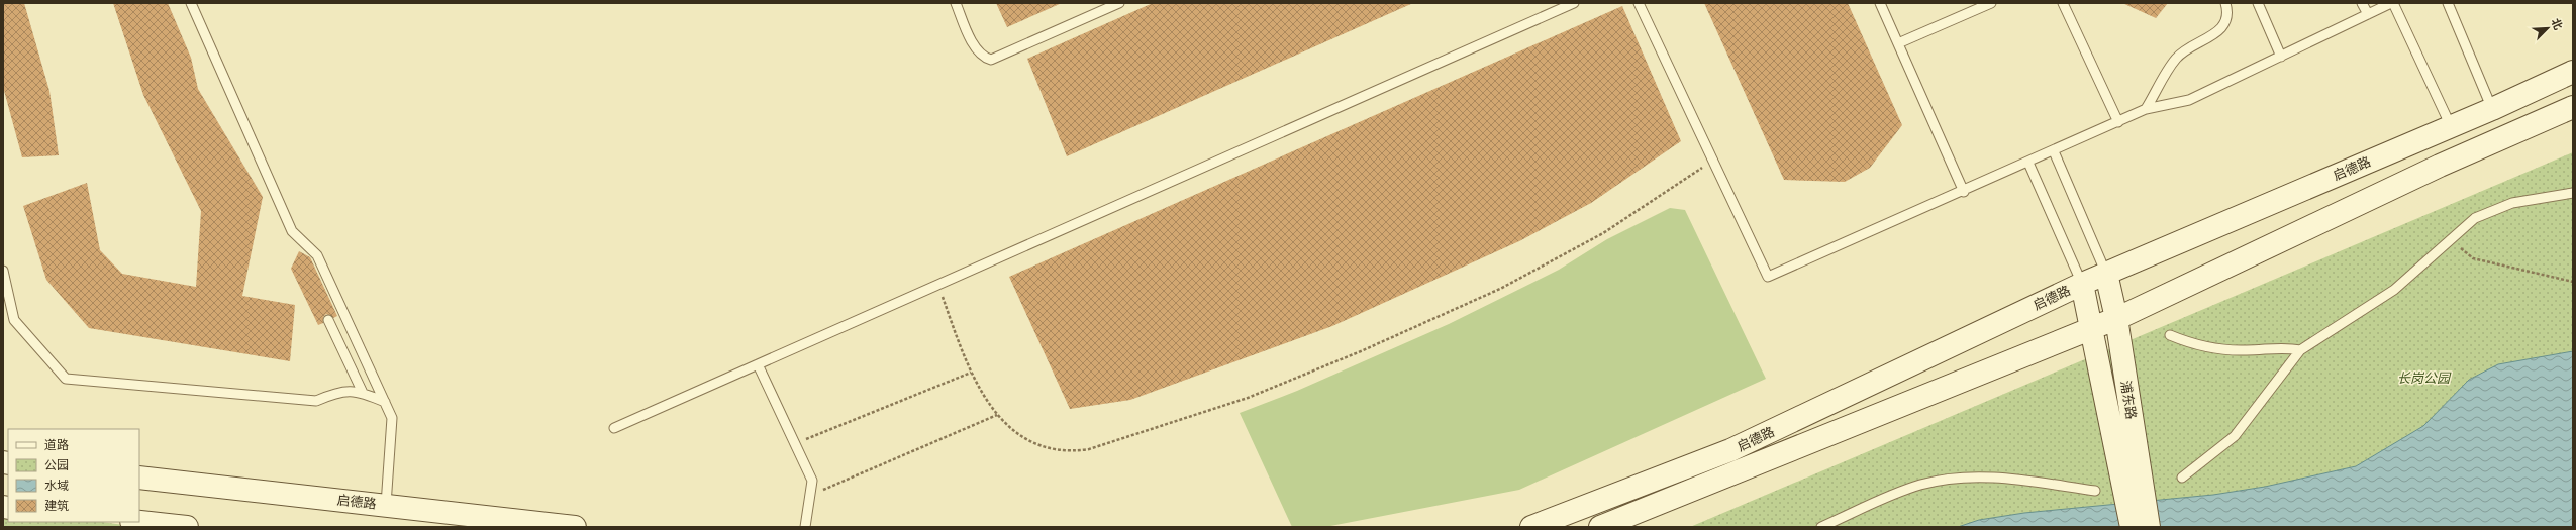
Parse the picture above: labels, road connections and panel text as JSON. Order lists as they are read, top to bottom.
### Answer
{
  "streets": {
    "main road": ["启德路", "浦东路"]
  },
  "crossings": [
    ["启德路", "浦东路"]
  ],
  "parks": ["长岗公园"],
  "legend": [
    "道路",
    "公园",
    "水域",
    "建筑"
  ],
  "north": "top right"
}
